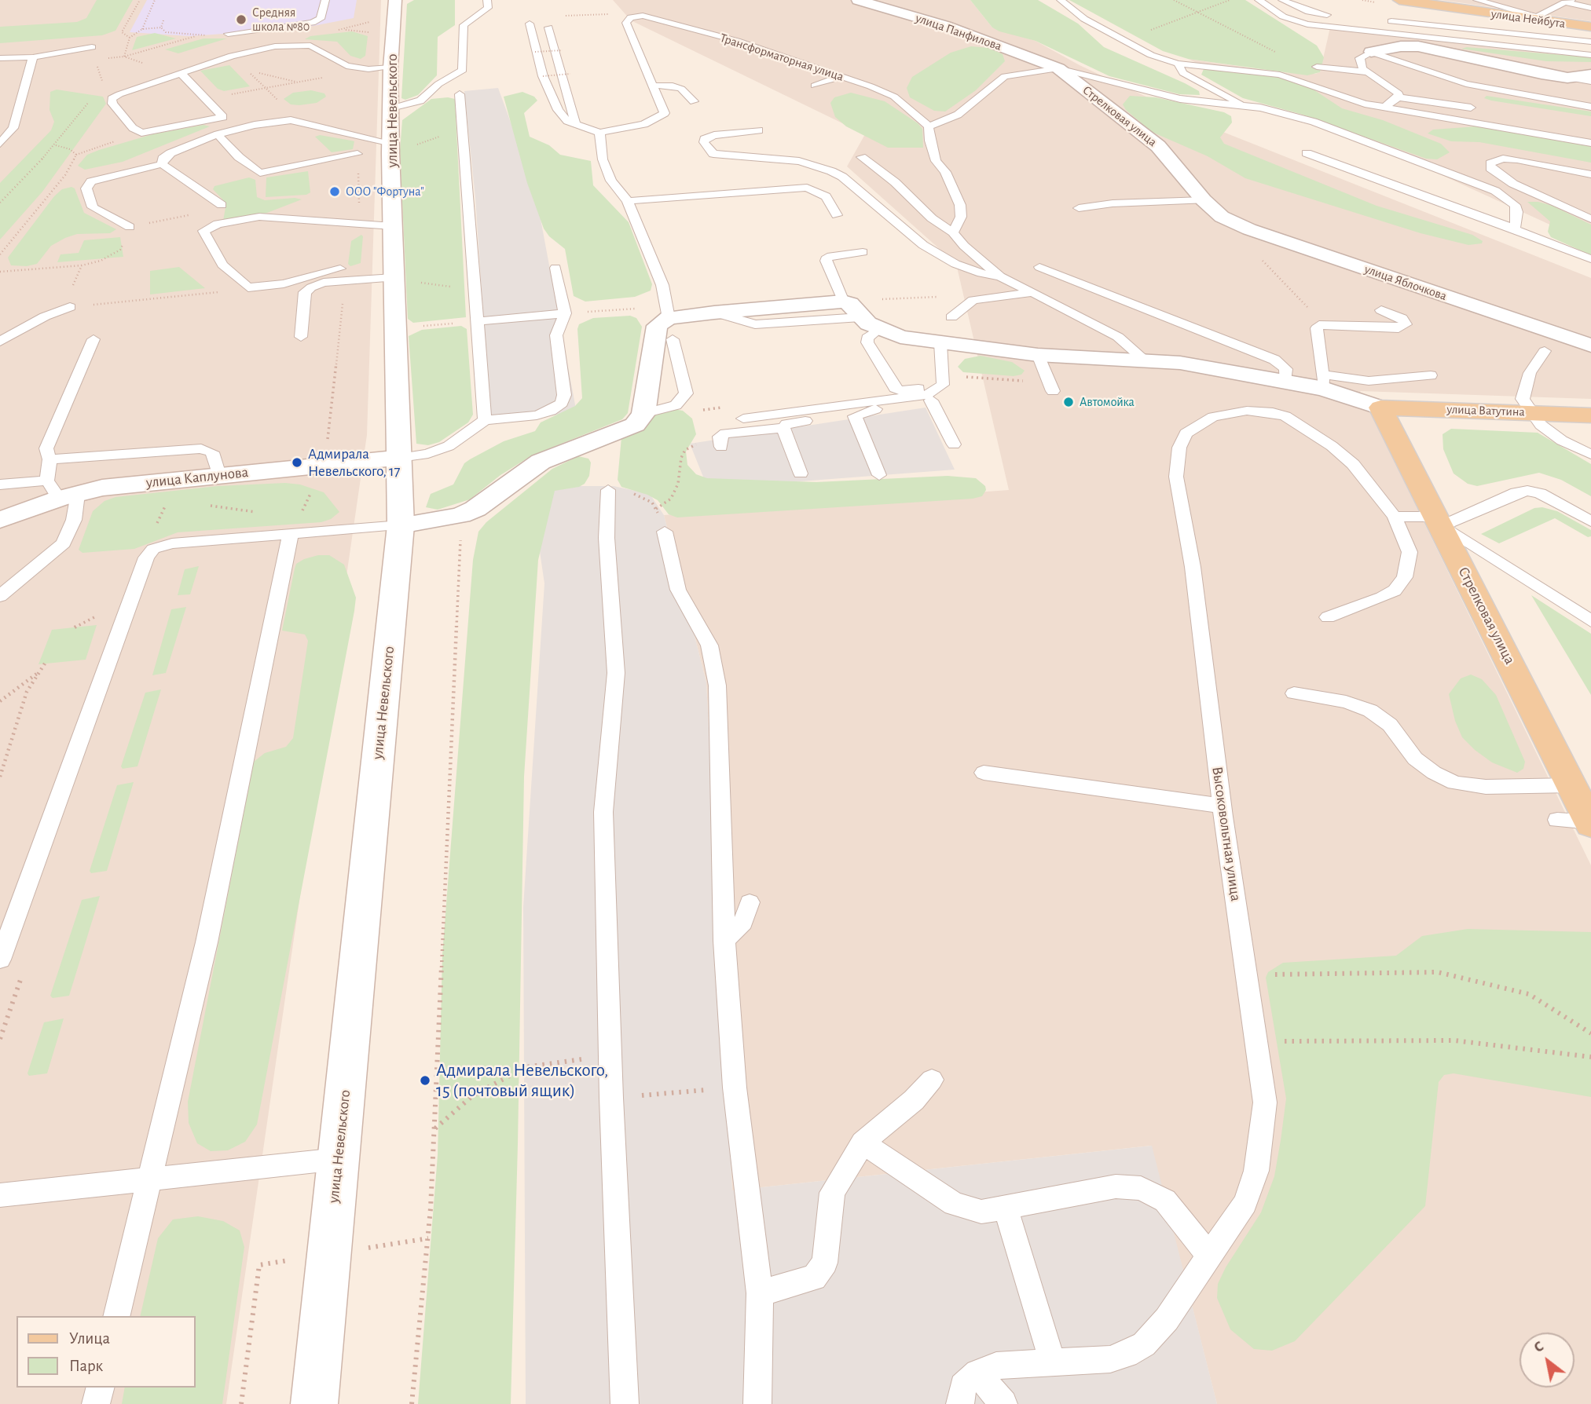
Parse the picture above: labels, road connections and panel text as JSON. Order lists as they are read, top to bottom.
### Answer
{
  "streets": {
    "main road": ["улица Нейбута", "Стрелковая улица", "улица Ватутина"],
    "street": [
      "улица Панфилова",
      "улица Невельского",
      "улица Яблочкова",
      "улица Каплунова"
    ],
    "lane": ["Трансформаторная улица", "Высоковольтная улица"]
  },
  "crossings": [
    ["улица Панфилова", "Стрелковая улица"],
    ["улица Невельского", "улица Каплунова"],
    ["Стрелковая улица", "улица Яблочкова"],
    ["Стрелковая улица", "улица Ватутина"]
  ],
  "places": [
    "Средняя школа №80",
    "ООО \"Фортуна\"",
    "Автомойка",
    "Адмирала Невельского, 17",
    "Адмирала Невельского, 15 (почтовый ящик)"
  ],
  "legend": ["Улица", "Парк"],
  "north": "top left"
}
